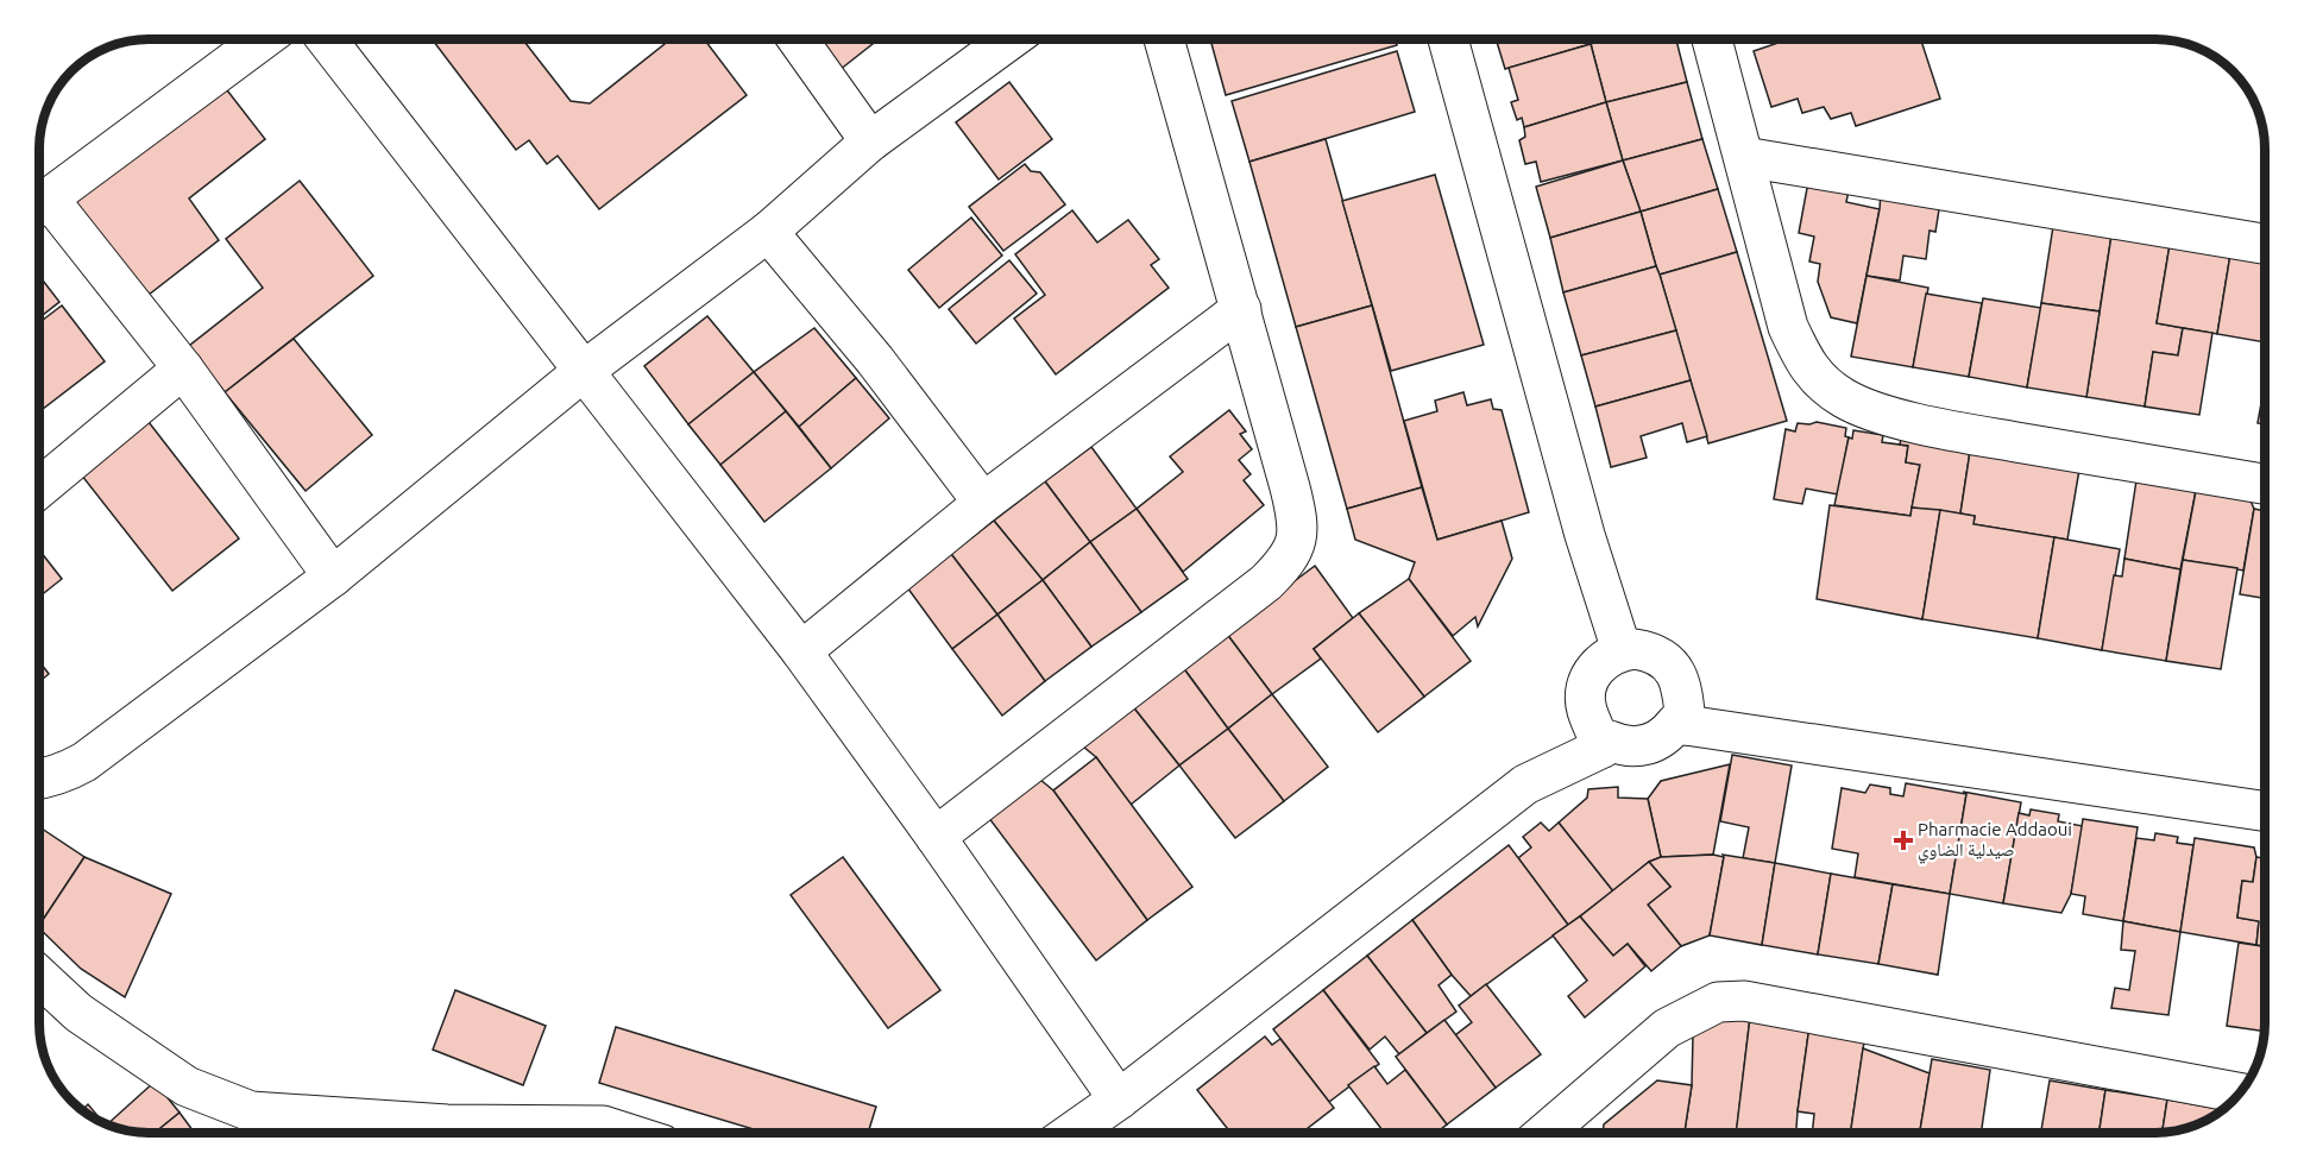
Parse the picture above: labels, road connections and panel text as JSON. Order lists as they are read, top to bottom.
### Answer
{
  "places": {
    "health": ["Pharmacie Addaoui صيدلية الضاوي"]
  }
}
